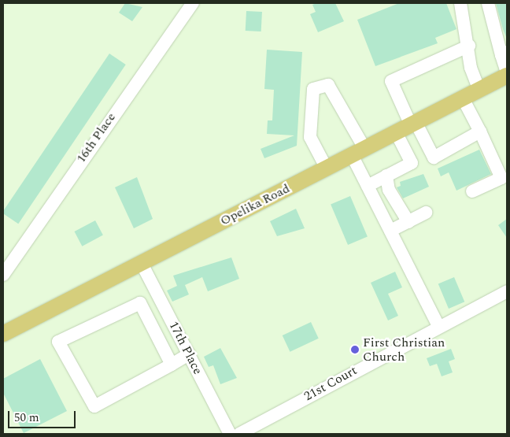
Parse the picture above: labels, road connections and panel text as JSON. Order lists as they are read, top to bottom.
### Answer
{
  "streets": {
    "main road": ["Opelika Road"],
    "street": ["16th Place", "17th Place", "21st Court"]
  },
  "crossings": [
    ["Opelika Road", "17th Place"]
  ],
  "places": ["First Christian Church"],
  "scale_bar": "50 m"
}
